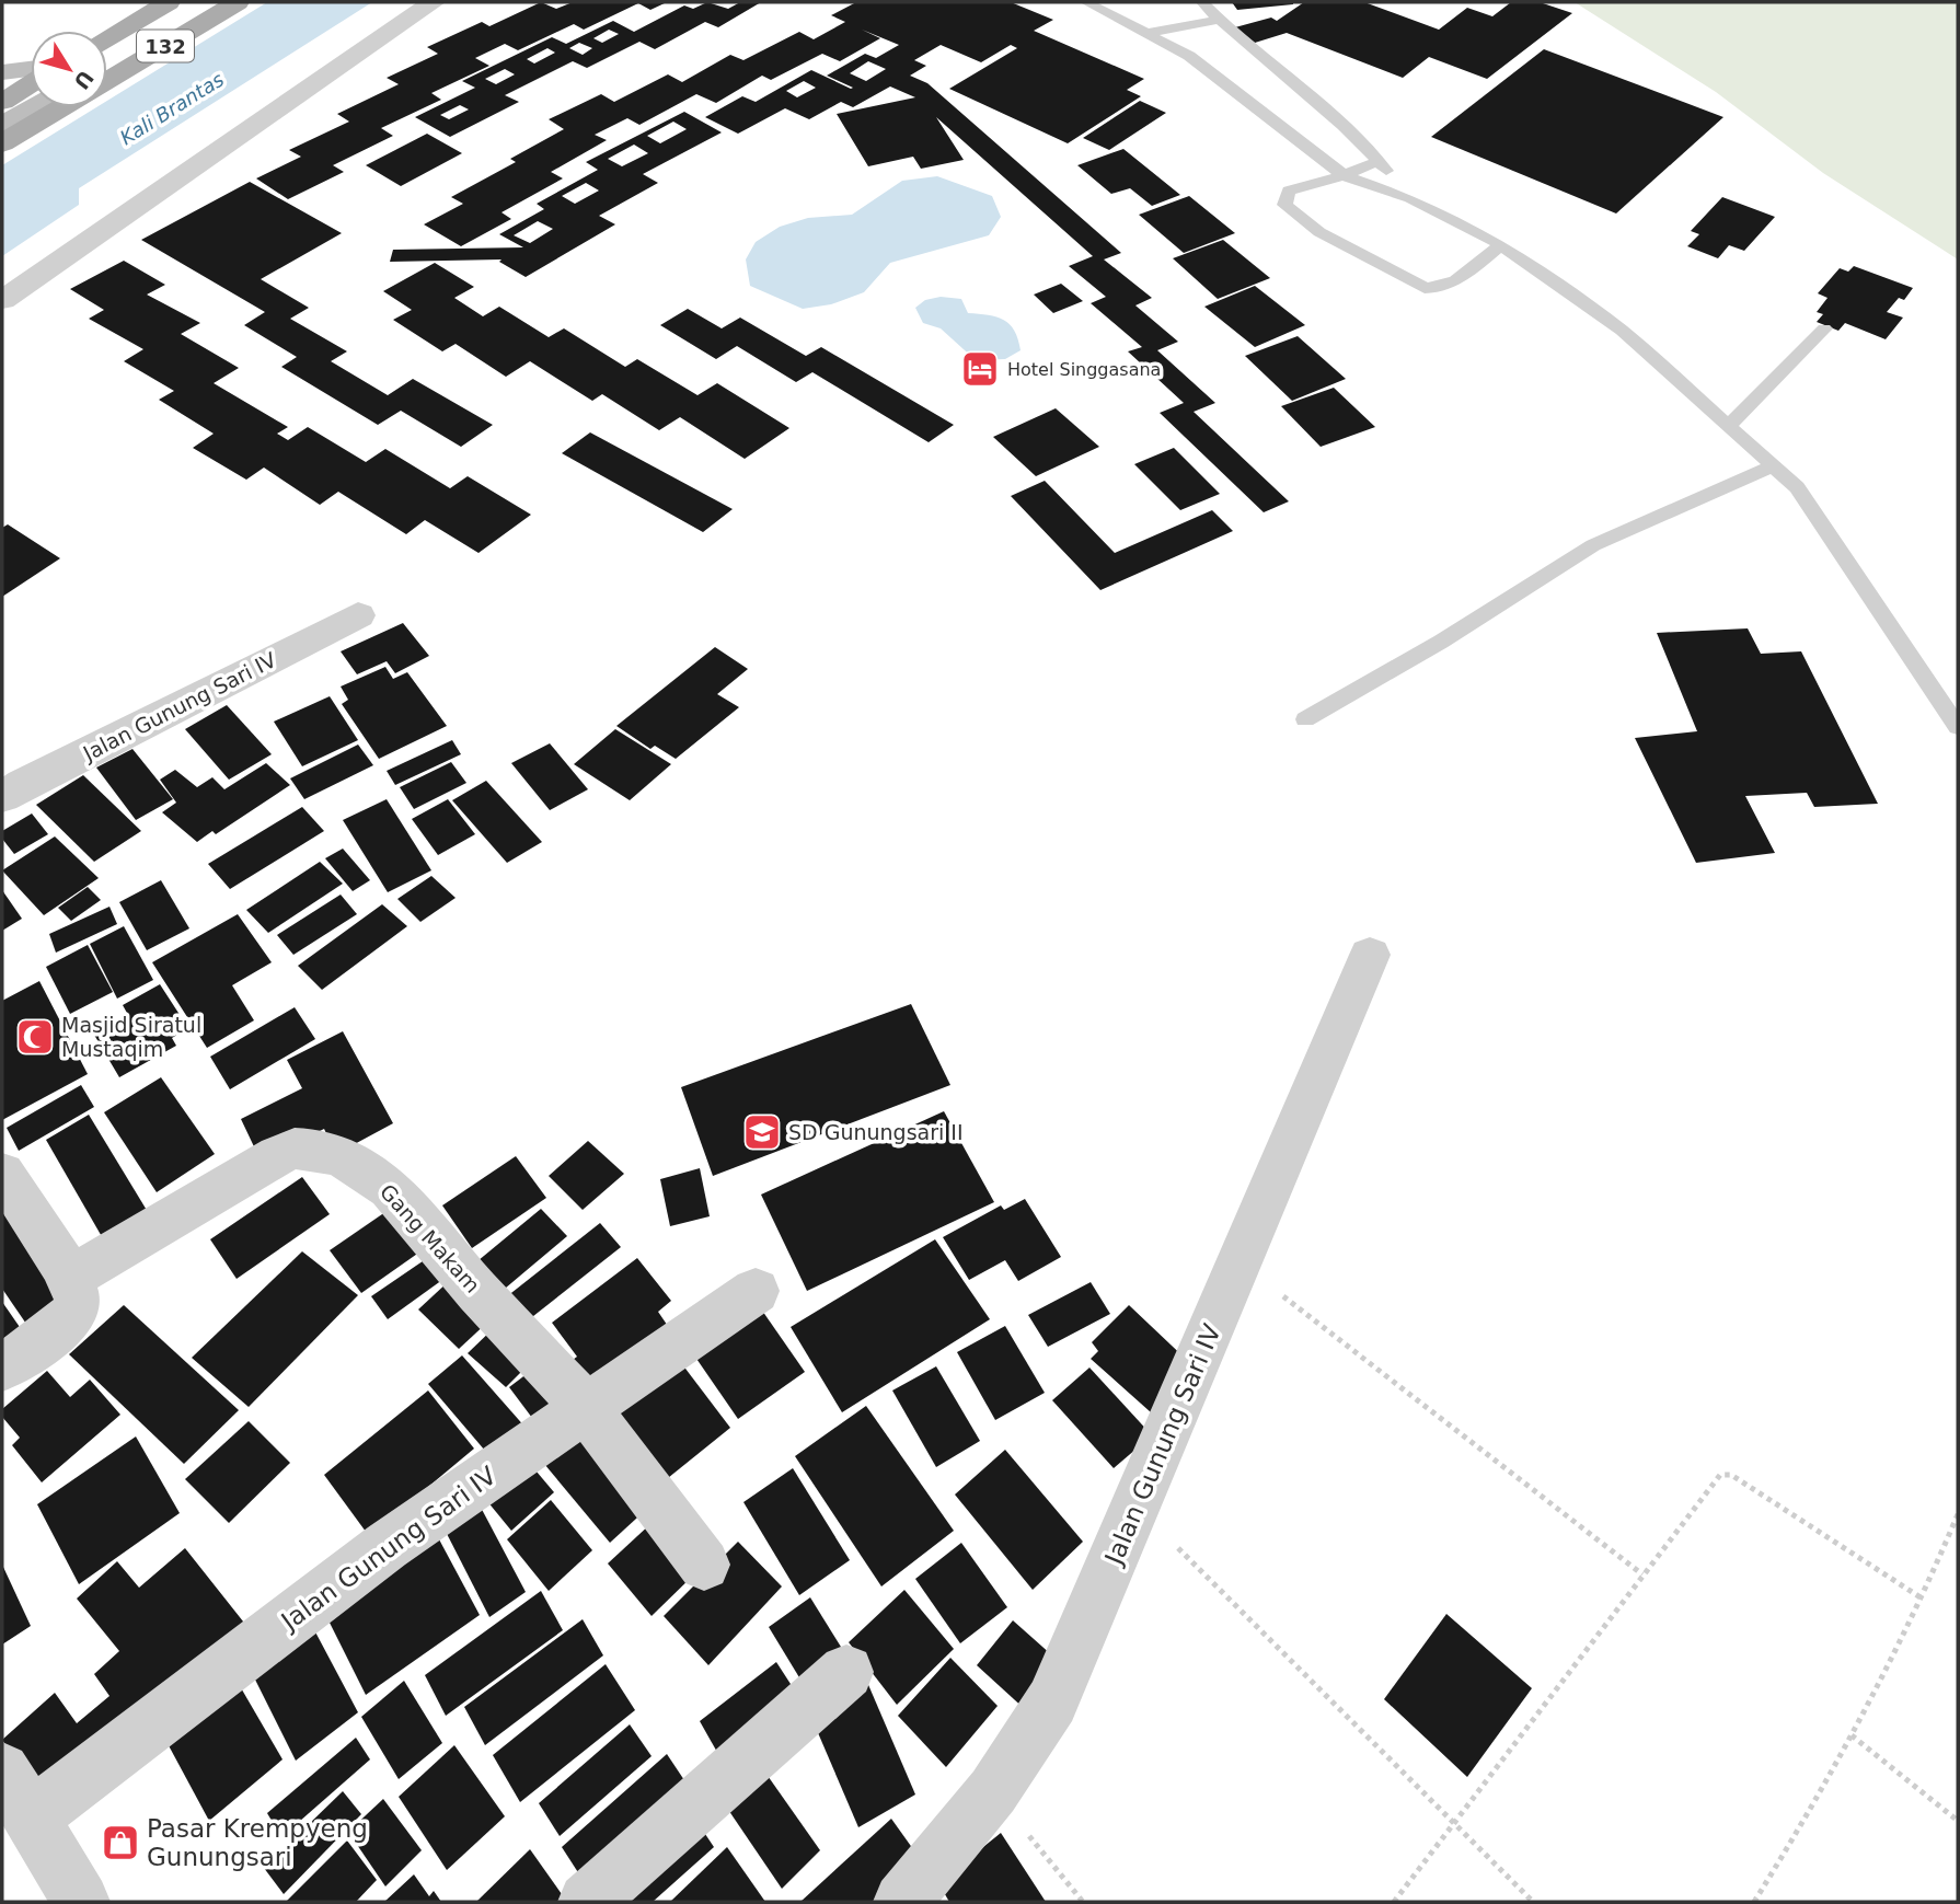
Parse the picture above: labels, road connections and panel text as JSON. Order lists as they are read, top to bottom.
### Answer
{
  "streets": {
    "main road": ["132"],
    "street": ["Jalan Gunung Sari IV", "Gang Makam"]
  },
  "crossings": [
    ["Jalan Gunung Sari IV", "Gang Makam"]
  ],
  "water": ["Kali Brantas"],
  "places": {
    "hotel": ["Hotel Singgasana"],
    "mosque": ["Masjid Siratul Mustaqim"],
    "school or university": ["SD Gunungsari II"],
    "shop": ["Pasar Krempyeng Gunungsari"]
  },
  "north": "bottom right"
}
